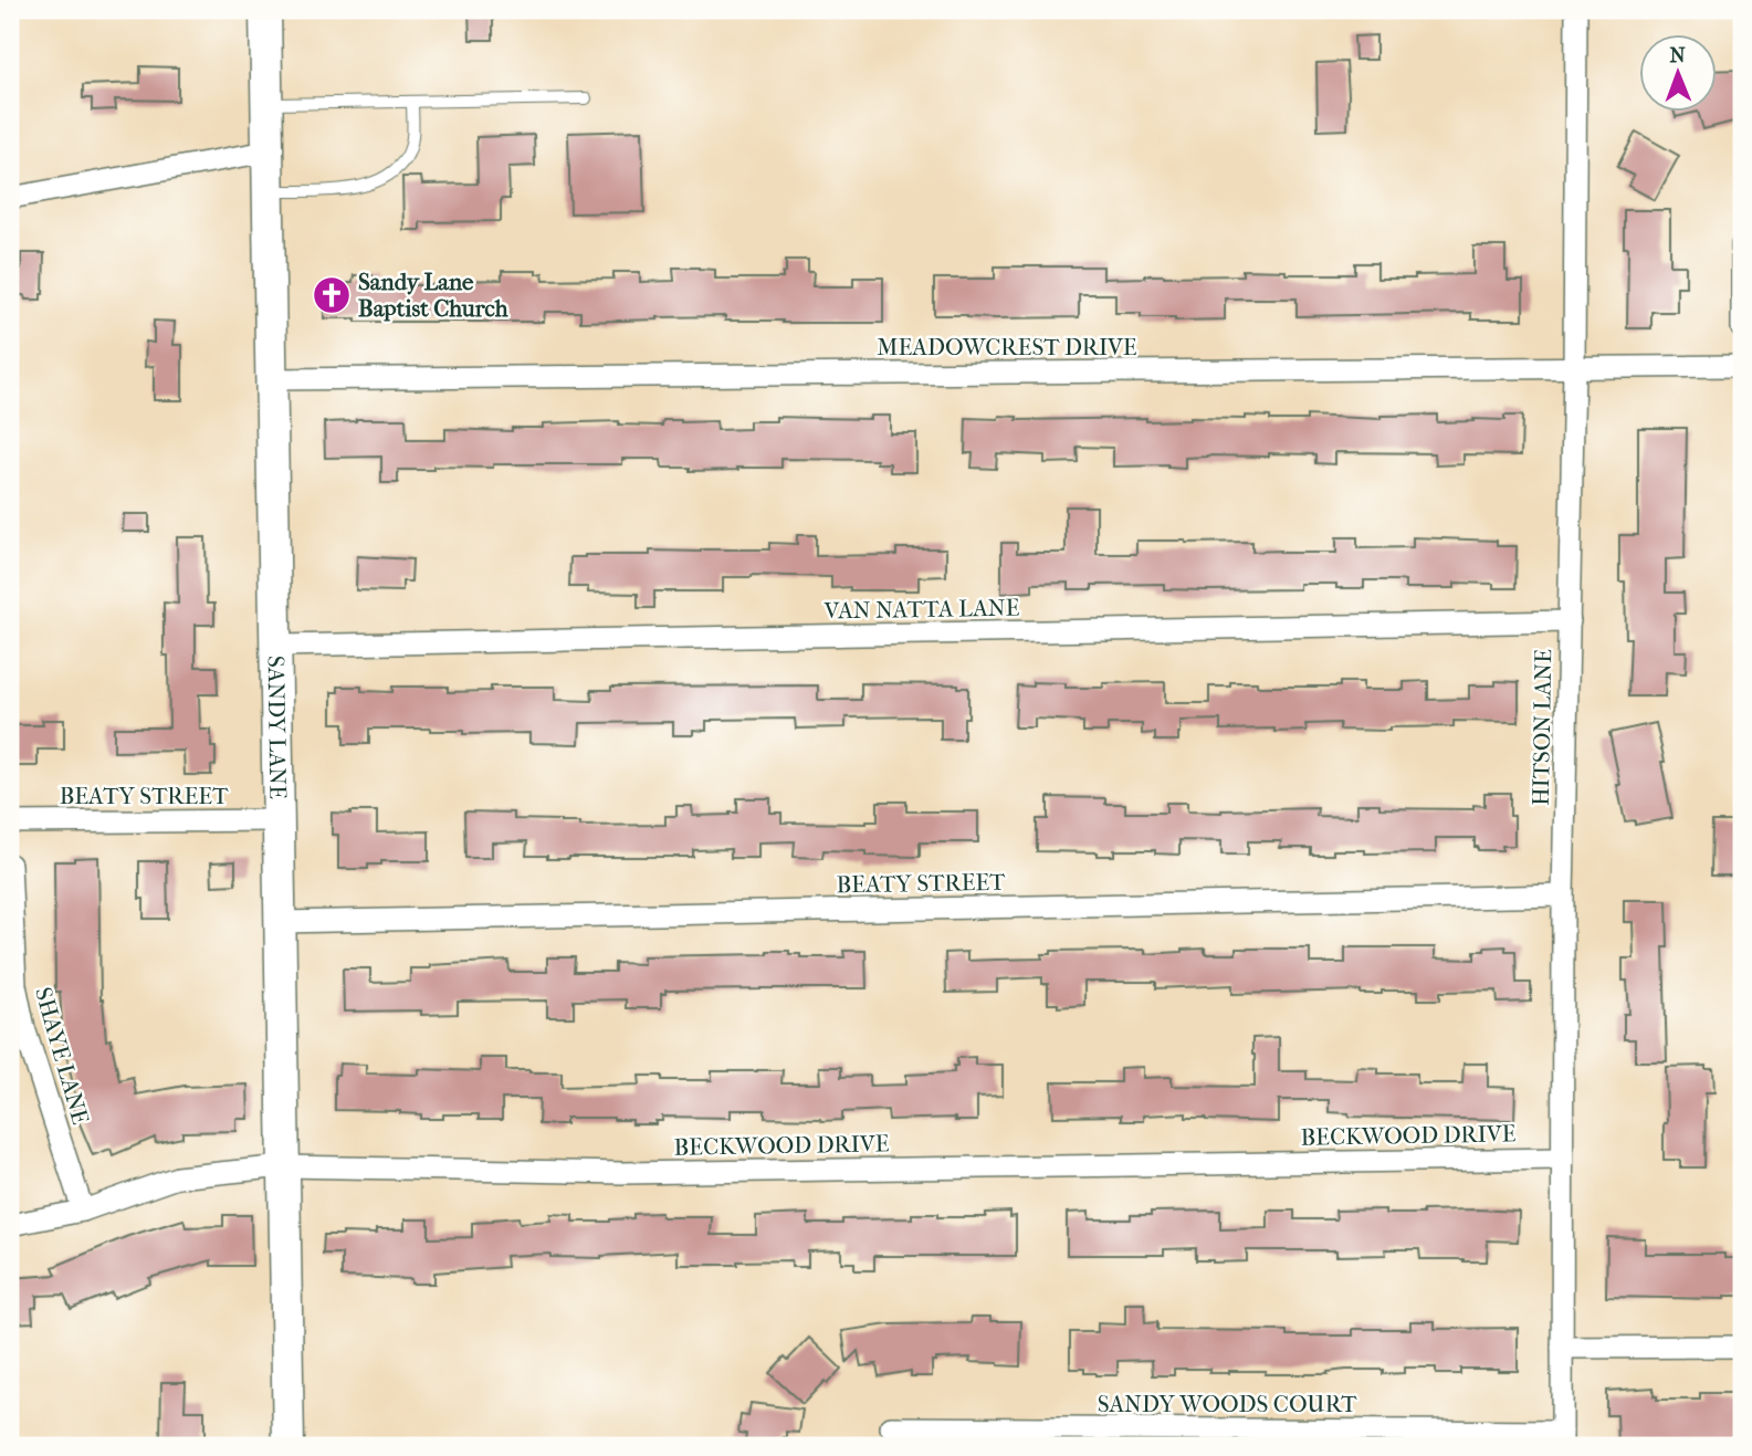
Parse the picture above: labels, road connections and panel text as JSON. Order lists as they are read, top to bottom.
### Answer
{
  "streets": {
    "street": [
      "MEADOWCREST DRIVE",
      "VAN NATTA LANE",
      "SANDY LANE",
      "HITSON LANE",
      "BEATY STREET",
      "SHAYE LANE",
      "BECKWOOD DRIVE",
      "SANDY WOODS COURT"
    ]
  },
  "crossings": [
    ["MEADOWCREST DRIVE", "SANDY LANE"],
    ["MEADOWCREST DRIVE", "HITSON LANE"],
    ["VAN NATTA LANE", "SANDY LANE"],
    ["VAN NATTA LANE", "HITSON LANE"],
    ["SANDY LANE", "BEATY STREET"],
    ["SANDY LANE", "BECKWOOD DRIVE"],
    ["HITSON LANE", "BEATY STREET"],
    ["HITSON LANE", "BECKWOOD DRIVE"],
    ["HITSON LANE", "SANDY WOODS COURT"],
    ["SHAYE LANE", "BECKWOOD DRIVE"]
  ],
  "places": {
    "church": ["Sandy Lane Baptist Church"]
  },
  "north": "top"
}
